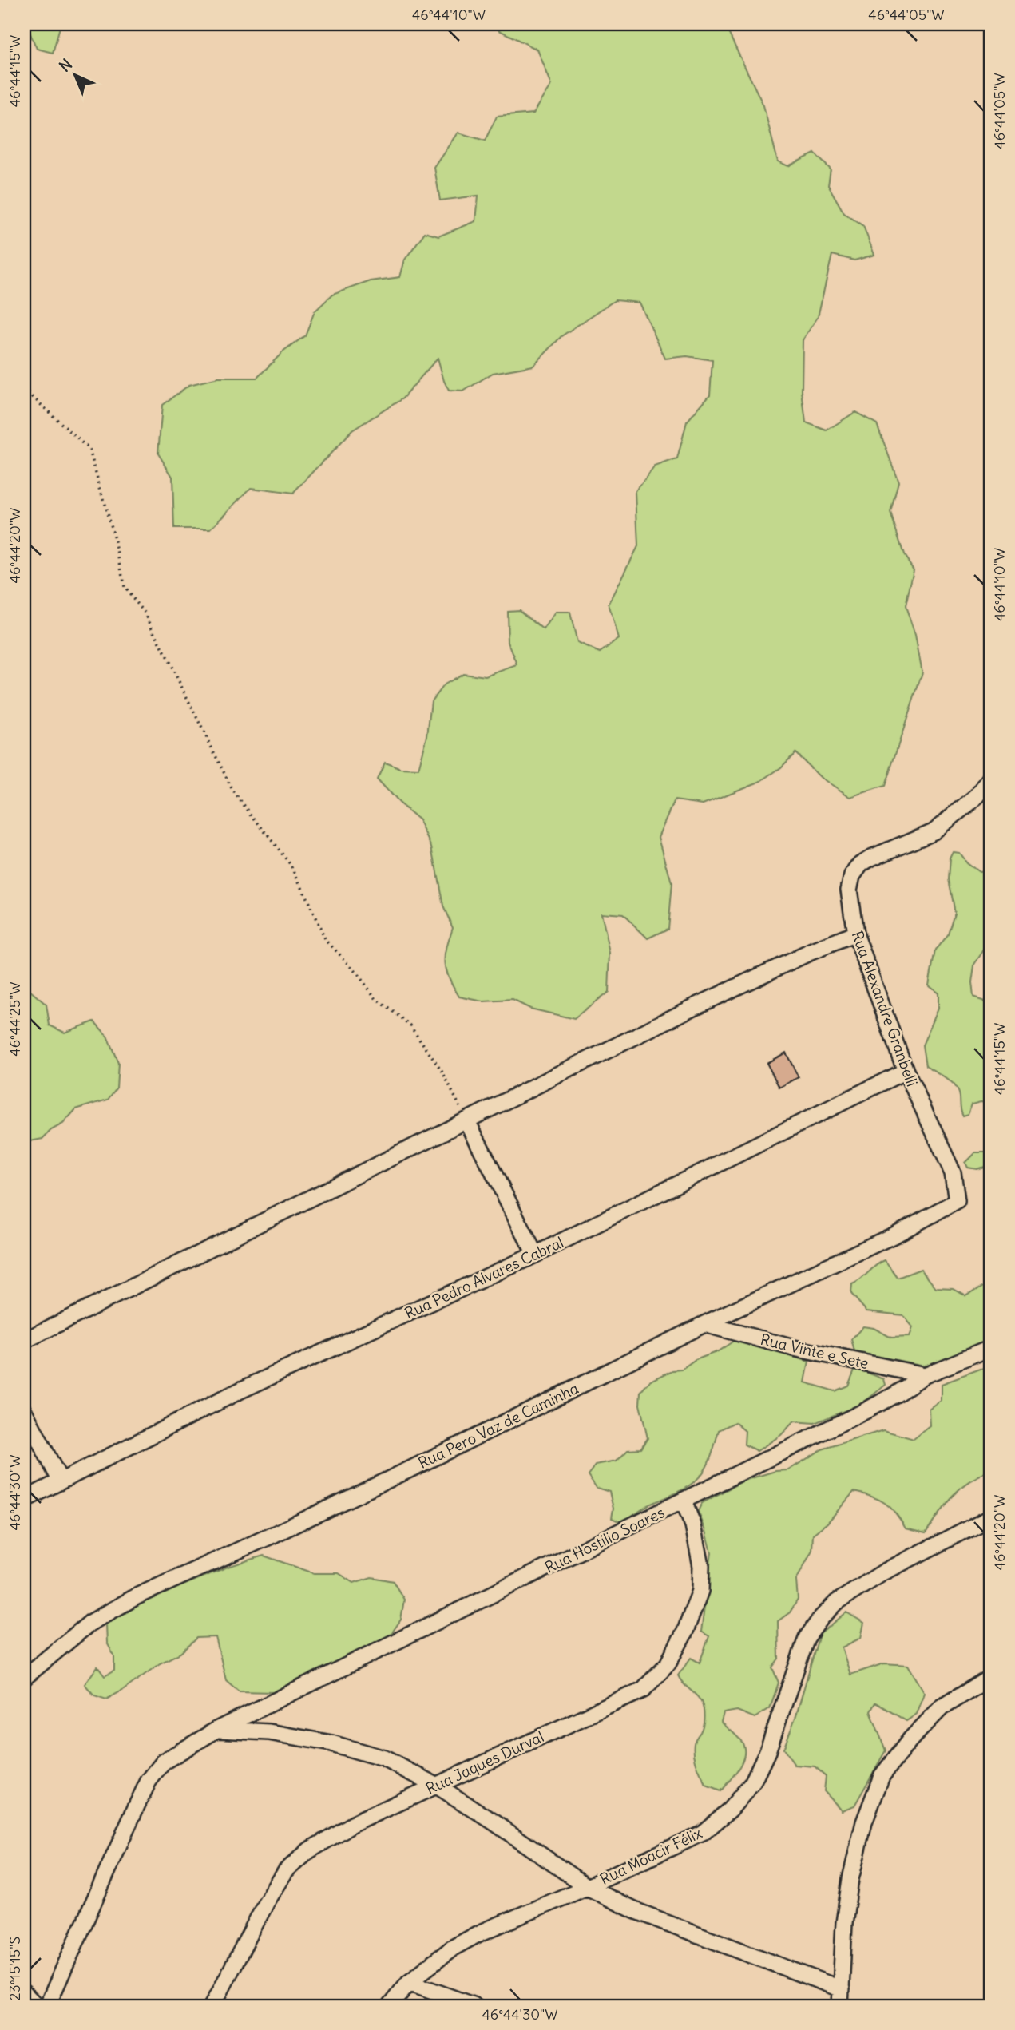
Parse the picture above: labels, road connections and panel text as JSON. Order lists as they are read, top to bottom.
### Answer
{
  "streets": {
    "street": [
      "Rua Alexandre Granbelli",
      "Rua Pedro Alvares Cabral",
      "Rua Vinte e Sete",
      "Rua Pero Vaz de Caminha",
      "Rua Hostílio Soares",
      "Rua Jaques Durval",
      "Rua Moacir Félix"
    ]
  },
  "crossings": [
    ["Rua Alexandre Granbelli", "Rua Pedro Alvares Cabral"],
    ["Rua Alexandre Granbelli", "Rua Pero Vaz de Caminha"],
    ["Rua Vinte e Sete", "Rua Pero Vaz de Caminha"],
    ["Rua Vinte e Sete", "Rua Hostílio Soares"],
    ["Rua Hostílio Soares", "Rua Jaques Durval"]
  ],
  "north": "top left",
  "coordinates": [
    "46°44'10\"W",
    "46°44'05\"W",
    "46°44'15\"W",
    "46°44'20\"W",
    "46°44'25\"W",
    "46°44'30\"W",
    "23°15'15\"S"
  ]
}
